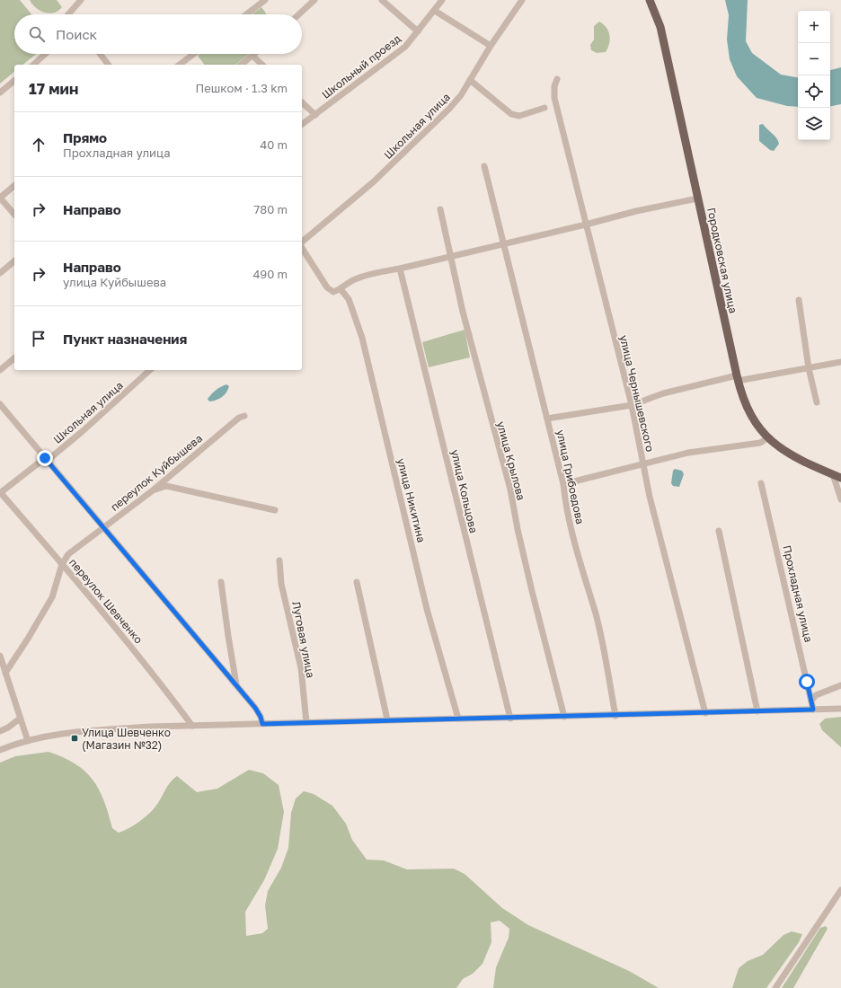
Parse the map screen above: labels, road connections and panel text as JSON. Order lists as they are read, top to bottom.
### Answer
{
  "streets": {
    "main road": ["Городковская улица"],
    "street": [
      "Школьный проезд",
      "Школьная улица",
      "улица Чернышевского",
      "улица Крылова",
      "переулок Куйбышева",
      "улица Грибоедова",
      "улица Кольцова",
      "улица Никитина",
      "Прохладная улица",
      "переулок Шевченко",
      "Луговая улица"
    ]
  },
  "crossings": [
    ["Школьная улица", "переулок Шевченко"],
    ["переулок Куйбышева", "переулок Шевченко"]
  ],
  "places": {
    "transit": ["Улица Шевченко (Магазин №32)"]
  },
  "page": {
    "map_buttons": ["+", "−"],
    "search": "Поиск",
    "heading": ["17 мин", "Пешком · 1.3 km"],
    "list": [
      ["Прямо", "Прохладная улица", "40 m"],
      ["Направо", "780 m"],
      ["Направо", "улица Куйбышева", "490 m"],
      "Пункт назначения"
    ]
  }
}
